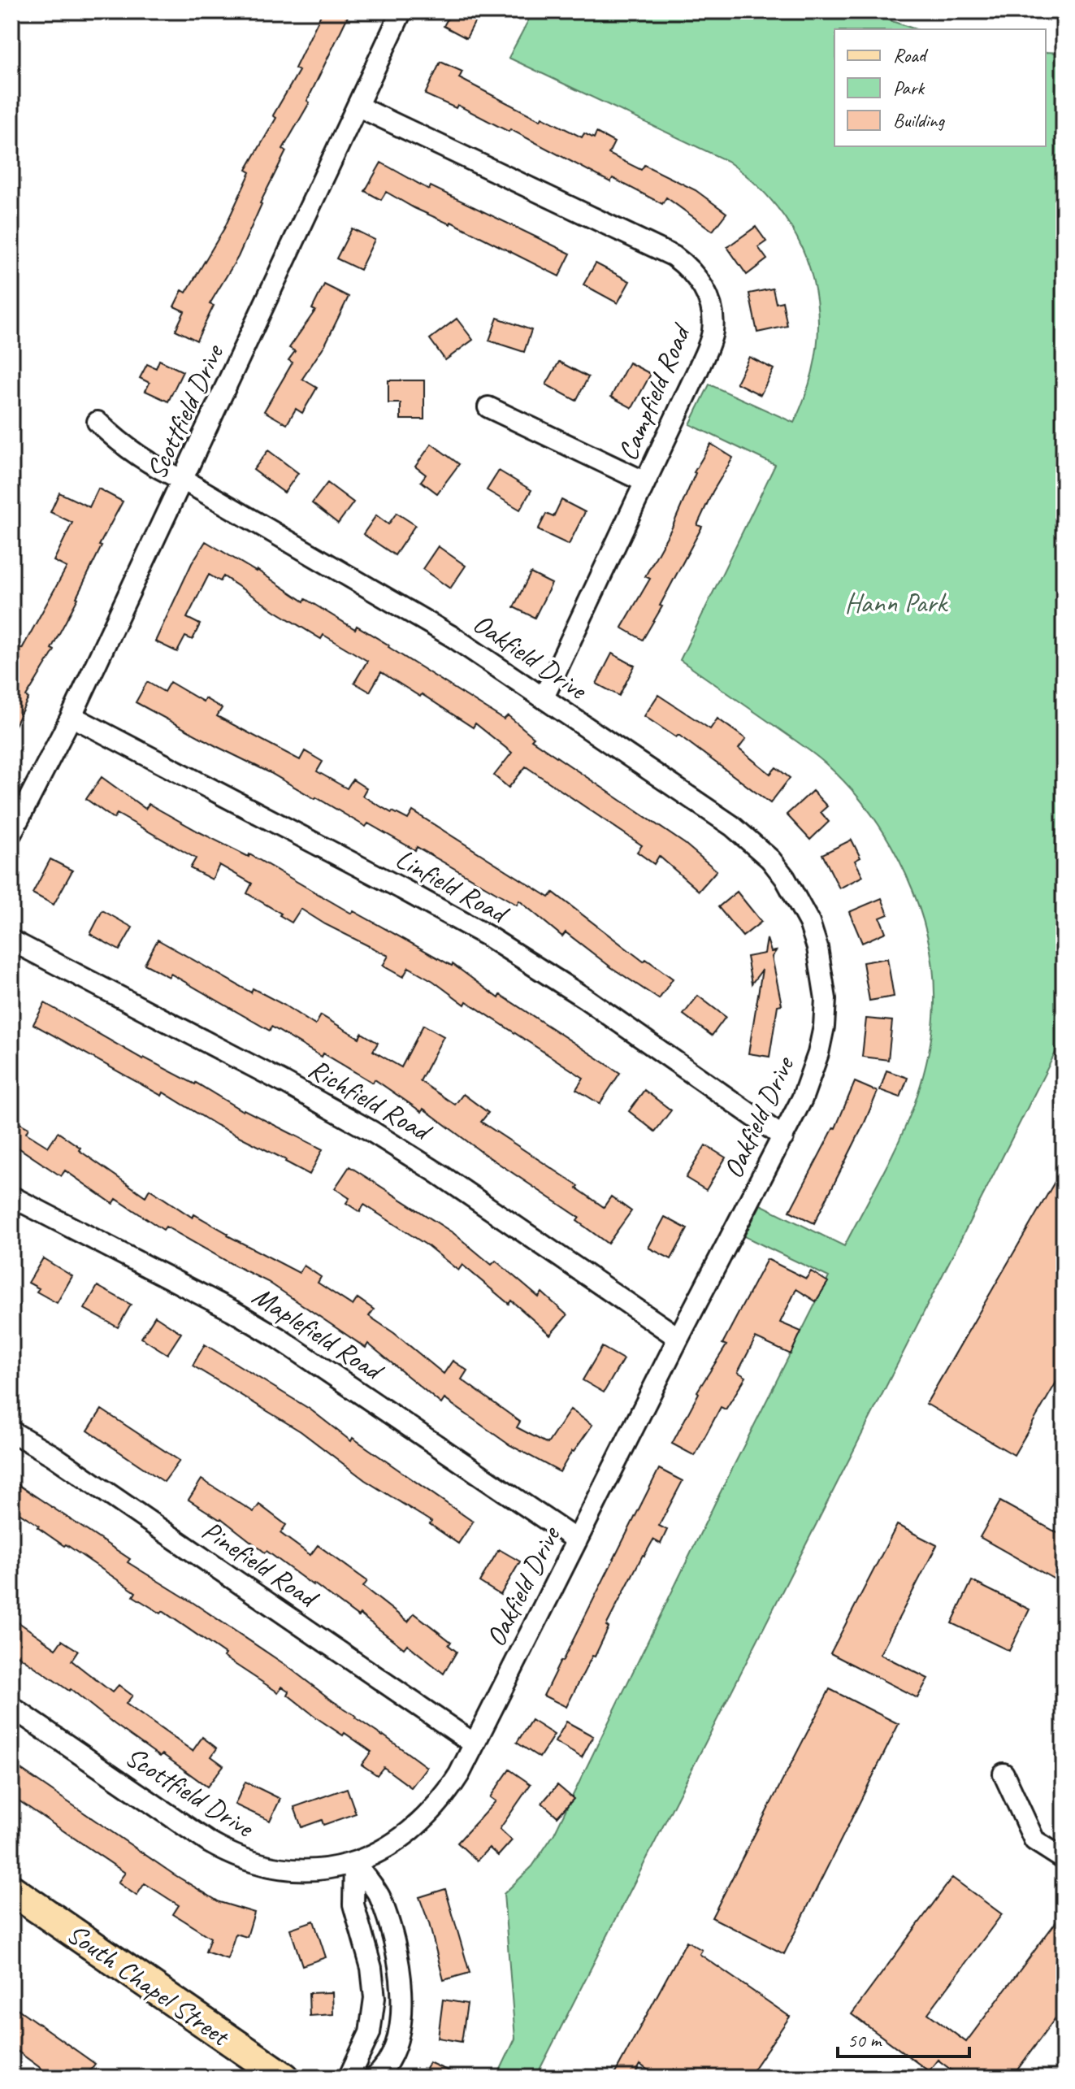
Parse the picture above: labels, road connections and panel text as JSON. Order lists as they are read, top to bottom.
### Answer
{
  "streets": {
    "main road": ["South Chapel Street"],
    "street": [
      "Campfield Road",
      "Scottfield Drive",
      "Oakfield Drive",
      "Linfield Road",
      "Richfield Road",
      "Maplefield Road",
      "Pinefield Road"
    ]
  },
  "crossings": [
    ["Campfield Road", "Scottfield Drive"],
    ["Campfield Road", "Oakfield Drive"],
    ["Scottfield Drive", "Oakfield Drive"],
    ["Scottfield Drive", "Linfield Road"],
    ["Oakfield Drive", "Linfield Road"],
    ["Oakfield Drive", "Richfield Road"],
    ["Oakfield Drive", "Maplefield Road"],
    ["Oakfield Drive", "Pinefield Road"]
  ],
  "parks": ["Hann Park"],
  "legend": ["Road", "Park", "Building"],
  "scale_bar": "50 m"
}
